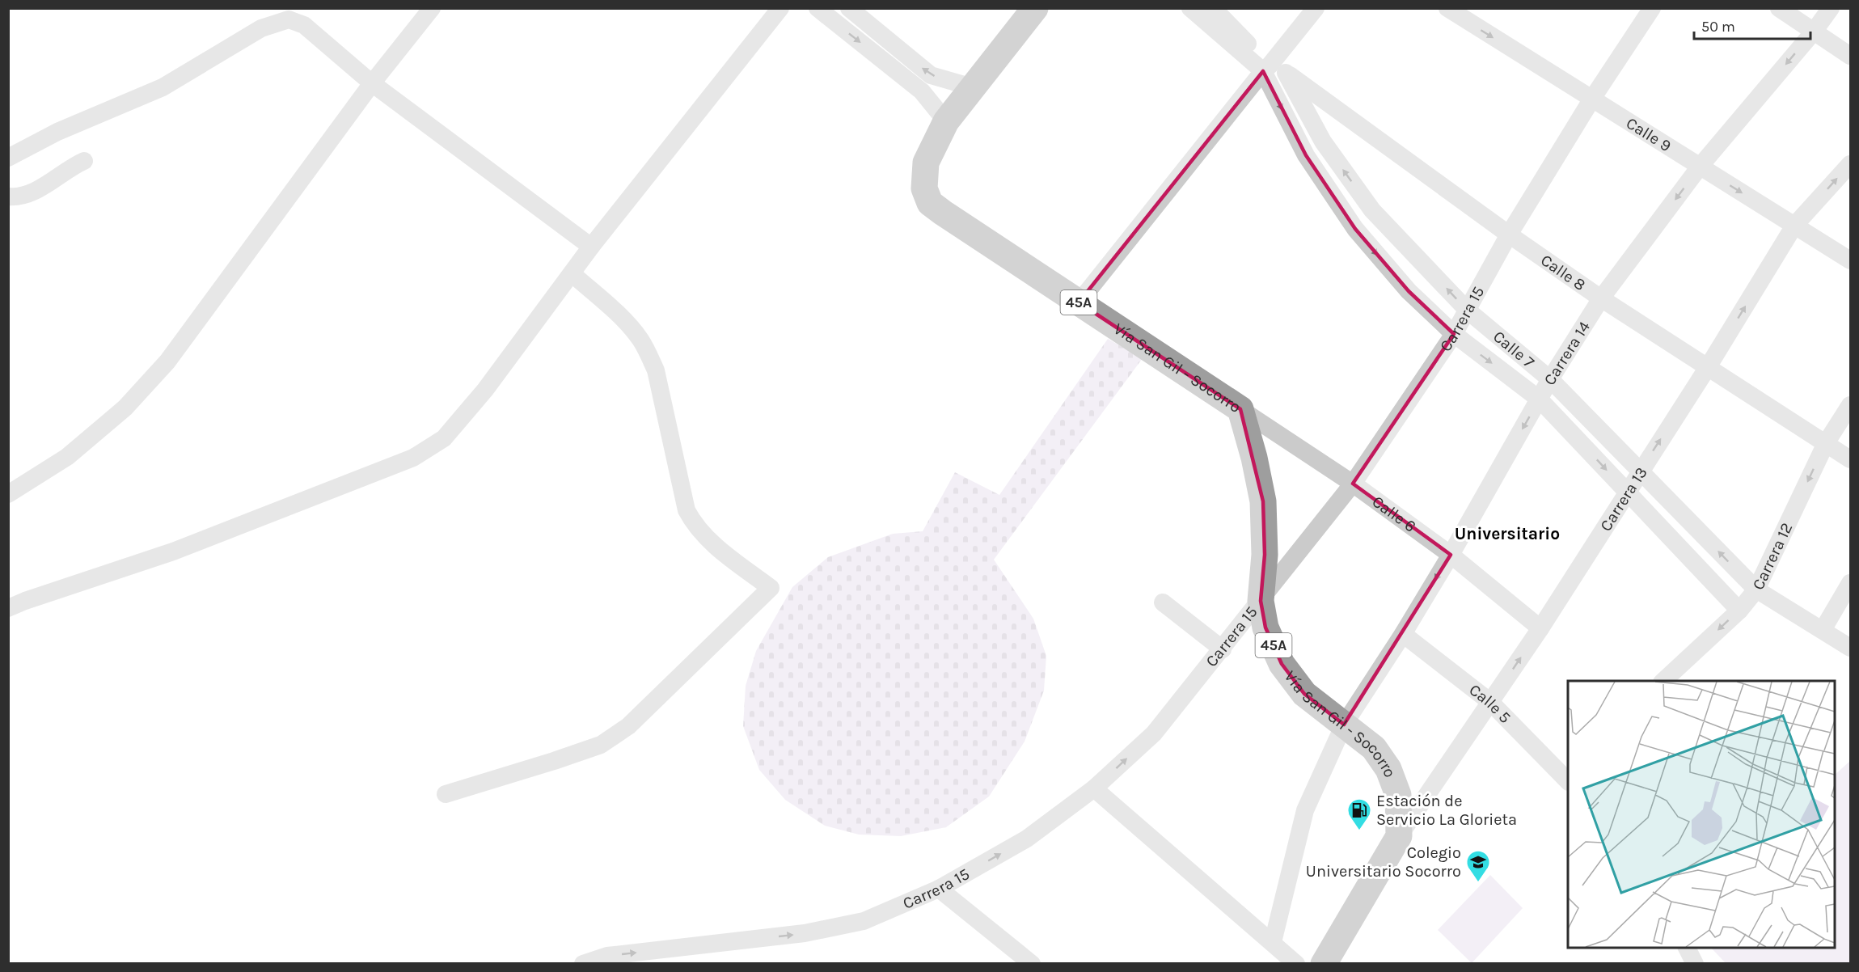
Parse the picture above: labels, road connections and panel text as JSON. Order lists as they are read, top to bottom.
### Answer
{
  "streets": {
    "highway": ["45A", "Vía San Gil - Socorro"],
    "street": [
      "Calle 9",
      "Calle 8",
      "Carrera 15",
      "Calle 7",
      "Carrera 14",
      "Carrera 13",
      "Calle 6",
      "Carrera 12",
      "Calle 5"
    ]
  },
  "crossings": [
    ["Calle 9", "Carrera 15"],
    ["Calle 9", "Carrera 14"],
    ["Calle 9", "Carrera 13"],
    ["Calle 8", "Carrera 15"],
    ["Calle 8", "Calle 7"],
    ["Calle 8", "Carrera 14"],
    ["Calle 8", "Carrera 13"],
    ["Calle 8", "Carrera 12"],
    ["Carrera 15", "Calle 7"],
    ["Carrera 15", "Vía San Gil - Socorro"],
    ["Carrera 15", "Calle 6"],
    ["Calle 7", "Carrera 14"],
    ["Calle 7", "Carrera 13"],
    ["Calle 7", "Carrera 12"],
    ["Carrera 14", "Vía San Gil - Socorro"],
    ["Carrera 14", "Calle 6"],
    ["Carrera 14", "Calle 5"],
    ["Vía San Gil - Socorro", "Carrera 13"],
    ["Vía San Gil - Socorro", "Calle 6"],
    ["Carrera 13", "Calle 6"],
    ["Carrera 13", "Calle 5"]
  ],
  "one_way": [
    "Calle 9",
    "Carrera 15",
    "Carrera 14",
    "Carrera 13",
    "Carrera 12"
  ],
  "districts": ["Universitario"],
  "places": {
    "fuel station": ["Estación de Servicio La Glorieta"],
    "school or university": ["Colegio Universitario Socorro"]
  },
  "scale_bar": "50 m"
}
